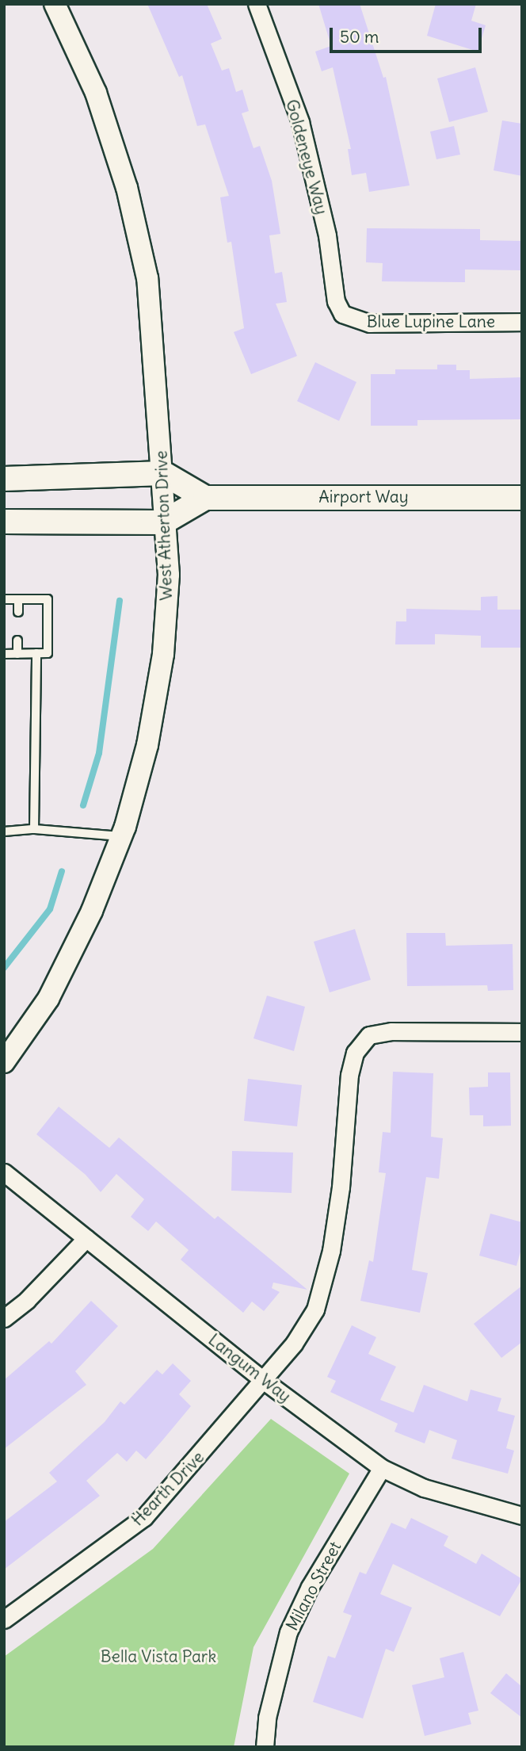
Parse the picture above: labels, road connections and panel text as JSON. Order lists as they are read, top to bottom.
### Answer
{
  "streets": {
    "main road": ["Airport Way"],
    "street": [
      "Goldeneye Way",
      "Blue Lupine Lane",
      "West Atherton Drive",
      "Langum Way",
      "Hearth Drive",
      "Milano Street"
    ]
  },
  "crossings": [
    ["Goldeneye Way", "Blue Lupine Lane"],
    ["Langum Way", "Hearth Drive"],
    ["Langum Way", "Milano Street"]
  ],
  "parks": ["Bella Vista Park"],
  "scale_bar": "50 m"
}
